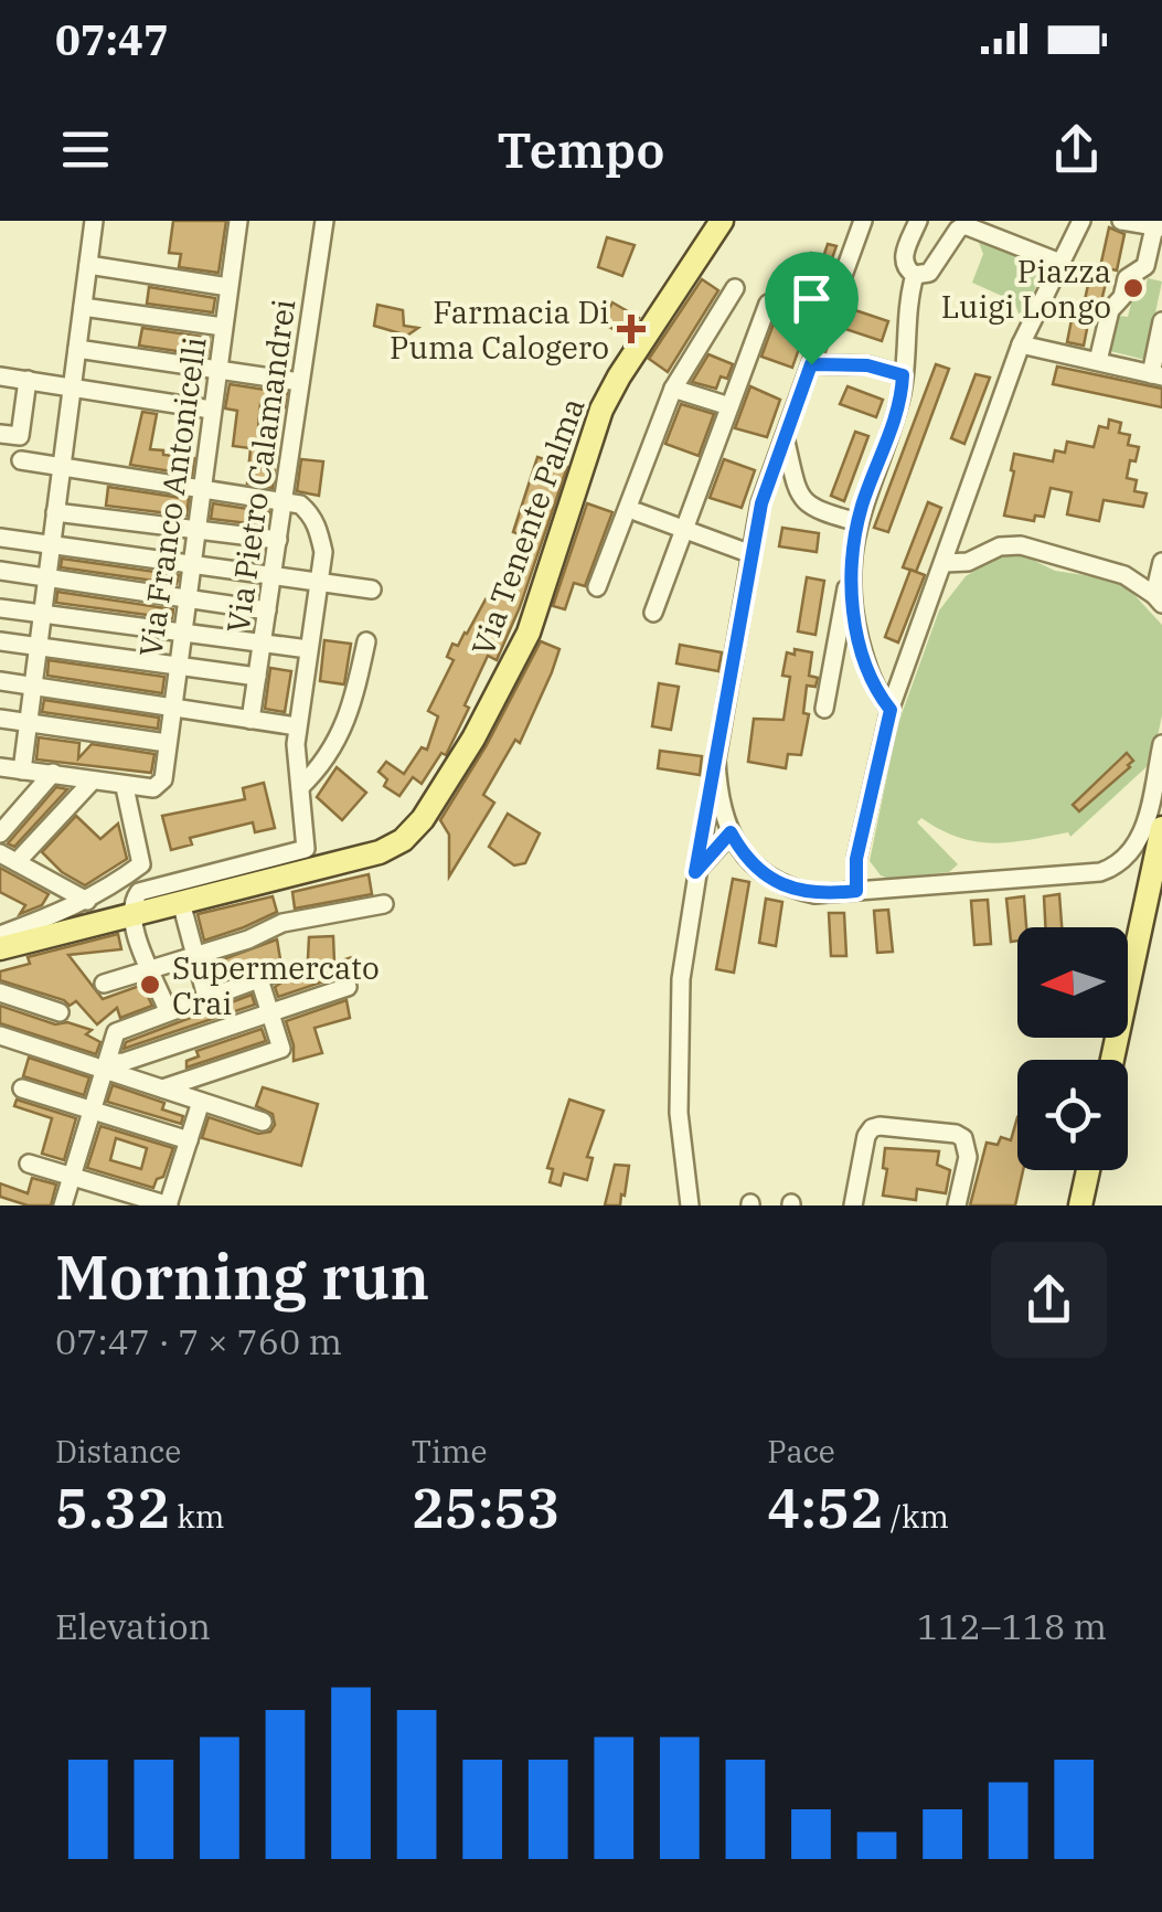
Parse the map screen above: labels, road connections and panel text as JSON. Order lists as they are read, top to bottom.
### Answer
{
  "streets": {
    "main road": ["Via Tenente Palma"],
    "street": ["Via Pietro Calamandrei", "Via Franco Antonicelli"]
  },
  "places": {
    "other": ["Piazza Luigi Longo", "Supermercato Crai"],
    "health": ["Farmacia Di Puma Calogero"]
  },
  "north": "left",
  "page": {
    "status": "07:47",
    "header": "Tempo",
    "heading": ["Morning run", "07:47 · 7 × 760 m"],
    "stats": [
      ["Distance", "5.32 km"],
      ["Time", "25:53"],
      ["Pace", "4:52 /km"]
    ],
    "chart": ["Elevation", "112–118 m"]
  }
}
